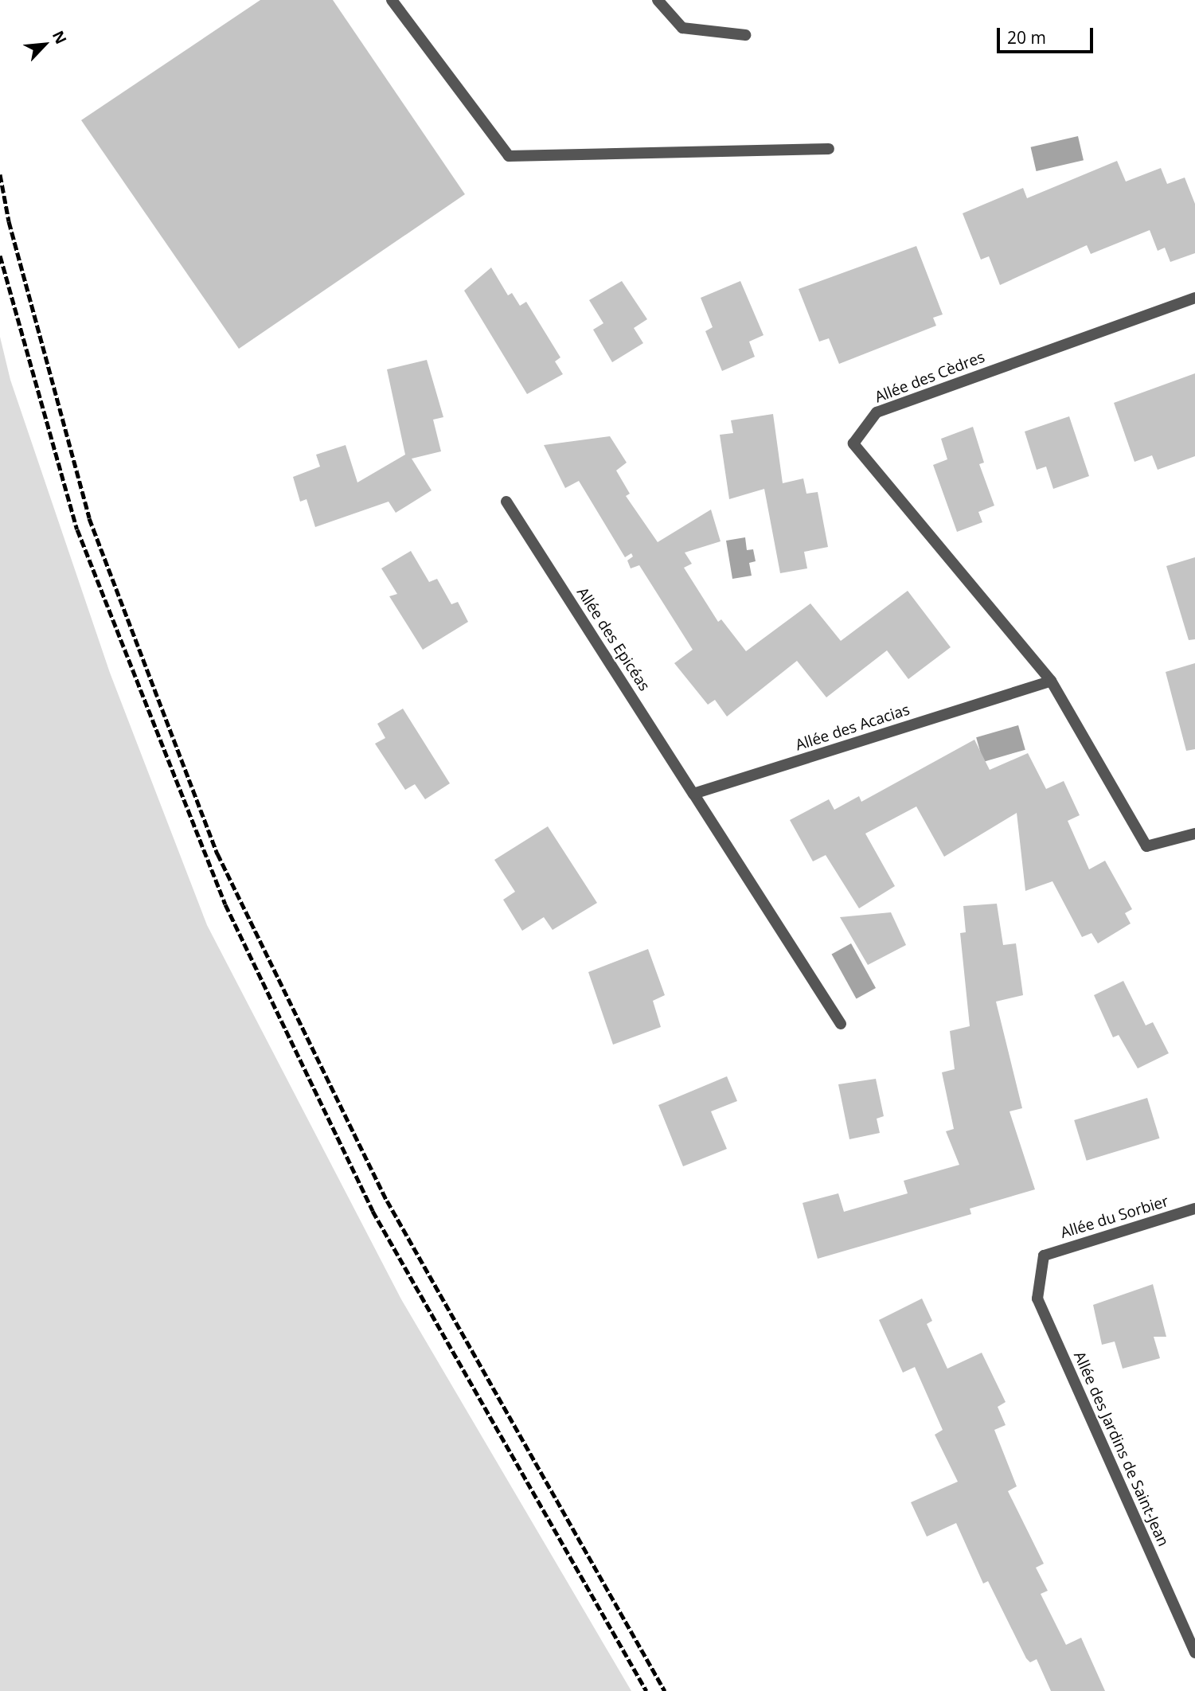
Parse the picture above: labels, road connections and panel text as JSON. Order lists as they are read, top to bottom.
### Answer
{
  "streets": {
    "street": [
      "Allée des Cèdres",
      "Allée des Epicéas",
      "Allée des Acacias",
      "Allée du Sorbier",
      "Allée des Jardins de Saint-Jean"
    ]
  },
  "crossings": [
    ["Allée des Cèdres", "Allée des Acacias"],
    ["Allée des Epicéas", "Allée des Acacias"],
    ["Allée du Sorbier", "Allée des Jardins de Saint-Jean"]
  ],
  "scale_bar": "20 m",
  "north": "top right"
}
